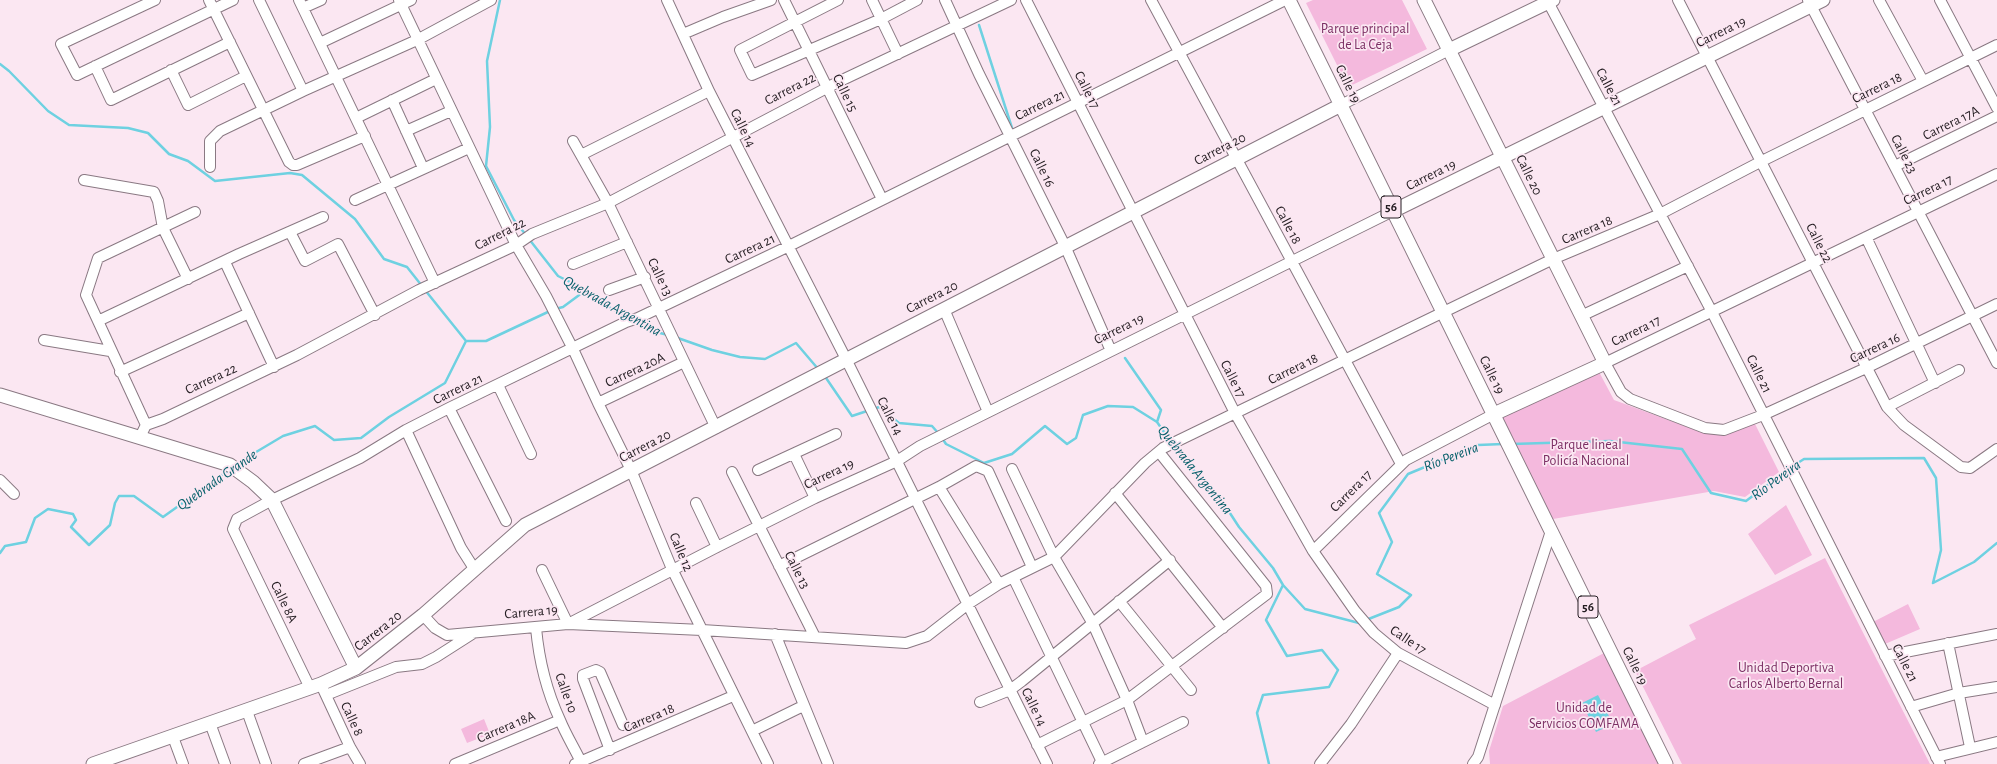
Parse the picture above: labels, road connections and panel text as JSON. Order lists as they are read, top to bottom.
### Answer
{
  "streets": {
    "main road": [
      "Carrera 19",
      "Calle 19",
      "Carrera 20",
      "Calle 20",
      "Carrera 17",
      "56"
    ],
    "street": [
      "Calle 21",
      "Carrera 18",
      "Carrera 22",
      "Calle 17",
      "Calle 15",
      "Carrera 21",
      "Carrera 17A",
      "Calle 14",
      "Calle 23",
      "Calle 16",
      "Calle 18",
      "Calle 22",
      "Calle 13",
      "Carrera 16",
      "Carrera 20A",
      "Calle 12",
      "Calle 8A",
      "Calle 10",
      "Calle 8",
      "Carrera 18A"
    ]
  },
  "crossings": [
    ["Carrera 19", "Calle 19"],
    ["Carrera 19", "Calle 21"],
    ["Carrera 19", "Calle 17"],
    ["Carrera 19", "Calle 14"],
    ["Carrera 19", "Carrera 20"],
    ["Carrera 19", "Calle 23"],
    ["Carrera 19", "Calle 16"],
    ["Carrera 19", "Calle 20"],
    ["Carrera 19", "Calle 18"],
    ["Carrera 19", "Calle 22"],
    ["Carrera 19", "Calle 13"],
    ["Carrera 19", "Calle 12"],
    ["Carrera 19", "Calle 10"],
    ["Calle 19", "Carrera 18"],
    ["Calle 19", "Carrera 20"],
    ["Calle 19", "Carrera 17"],
    ["Calle 21", "Carrera 18"],
    ["Calle 21", "Carrera 20"],
    ["Calle 21", "Carrera 17"],
    ["Calle 21", "Carrera 16"],
    ["Carrera 18", "Calle 17"],
    ["Carrera 18", "Calle 23"],
    ["Carrera 18", "Calle 20"],
    ["Carrera 18", "Calle 18"],
    ["Carrera 18", "Calle 22"],
    ["Carrera 18", "Calle 12"],
    ["Carrera 18", "Calle 10"],
    ["Carrera 22", "Calle 15"],
    ["Carrera 22", "Calle 14"],
    ["Carrera 22", "Calle 16"],
    ["Carrera 22", "Calle 13"],
    ["Carrera 22", "Calle 12"],
    ["Calle 17", "Carrera 21"],
    ["Calle 17", "Carrera 20"],
    ["Calle 17", "Carrera 17"],
    ["Calle 15", "Carrera 21"],
    ["Carrera 21", "Calle 14"],
    ["Carrera 21", "Calle 16"],
    ["Carrera 21", "Calle 18"],
    ["Carrera 21", "Calle 13"],
    ["Carrera 21", "Calle 12"],
    ["Carrera 21", "Calle 8A"],
    ["Carrera 17A", "Calle 23"],
    ["Calle 14", "Carrera 20"],
    ["Carrera 20", "Calle 16"],
    ["Carrera 20", "Calle 20"],
    ["Carrera 20", "Calle 18"],
    ["Carrera 20", "Calle 13"],
    ["Carrera 20", "Calle 12"],
    ["Carrera 20", "Calle 8A"],
    ["Carrera 20", "Calle 8"],
    ["Calle 23", "Carrera 17"],
    ["Calle 23", "Carrera 16"],
    ["Calle 20", "Carrera 17"],
    ["Calle 20", "Carrera 16"],
    ["Carrera 17", "Calle 18"],
    ["Carrera 17", "Calle 22"],
    ["Carrera 17", "Carrera 16"],
    ["Calle 22", "Carrera 16"],
    ["Calle 13", "Carrera 20A"],
    ["Carrera 20A", "Calle 12"],
    ["Calle 8A", "Calle 8"],
    ["Calle 10", "Carrera 18A"]
  ],
  "water": ["Quebrada Argentina", "Río Pereira", "Quebrada Grande"],
  "parks": [
    "Parque principal de La Ceja",
    "Parque lineal Policía Nacional",
    "Unidad Deportiva Carlos Alberto Bernal",
    "Unidad de Servicios COMFAMA"
  ]
}
